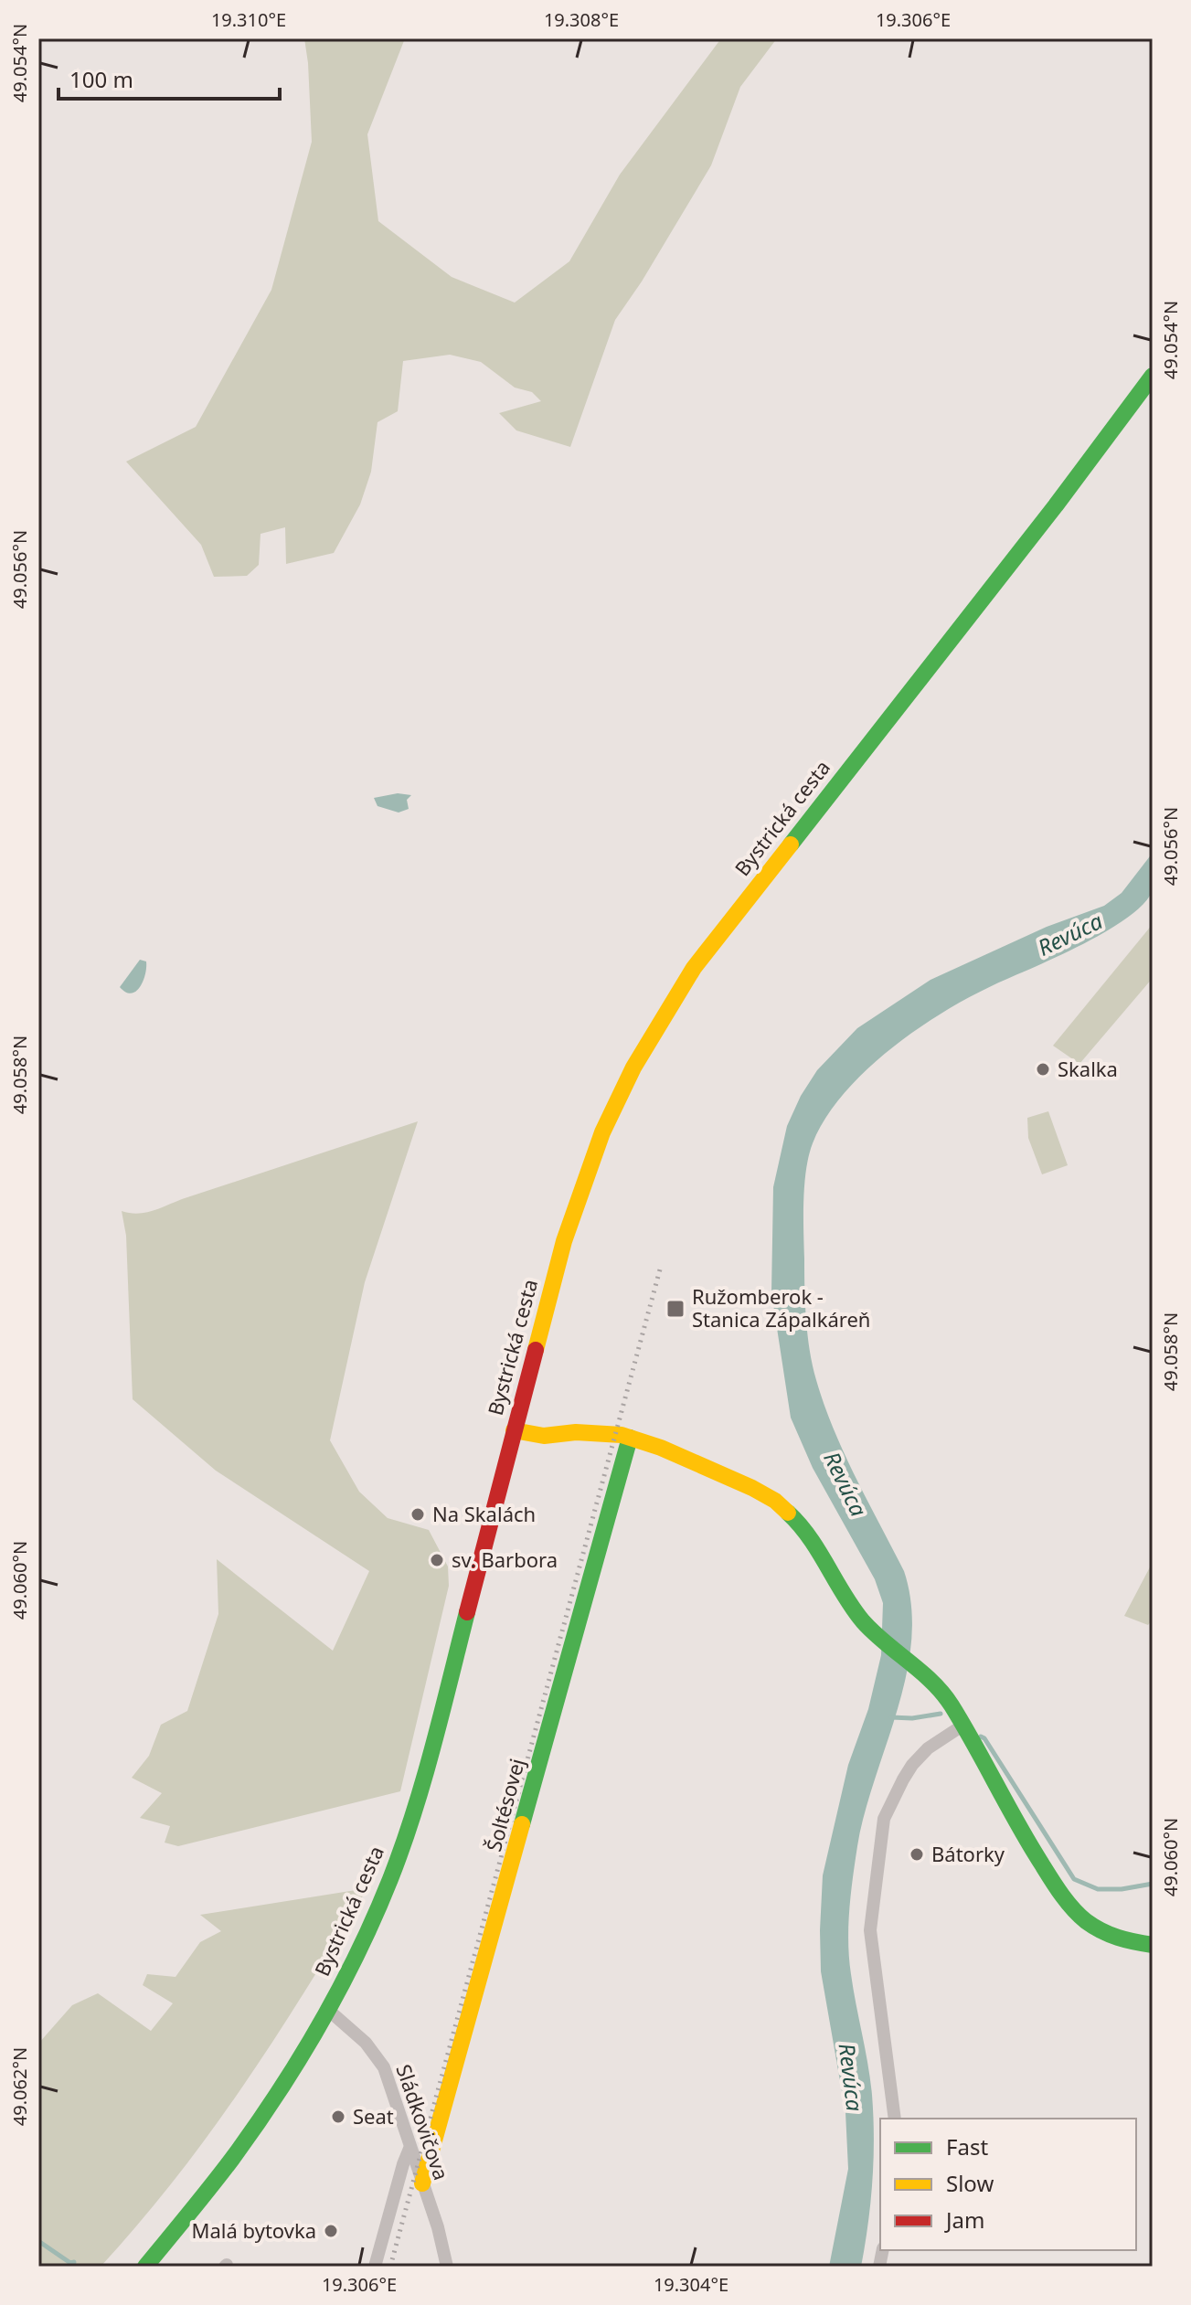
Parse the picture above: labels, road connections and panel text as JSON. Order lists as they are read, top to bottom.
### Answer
{
  "streets": {
    "main road": ["Bystrická cesta", "Šoltésovej"],
    "street": ["Sládkovičova"]
  },
  "crossings": [
    ["Bystrická cesta", "Sládkovičova"],
    ["Šoltésovej", "Sládkovičova"]
  ],
  "water": ["Revúca"],
  "places": {
    "other": [
      "Skalka",
      "Na Skalách",
      "sv. Barbora",
      "Bátorky",
      "Seat",
      "Malá bytovka"
    ],
    "transit": ["Ružomberok - Stanica Zápalkáreň"]
  },
  "legend": ["Fast", "Slow", "Jam"],
  "scale_bar": "100 m",
  "coordinates": [
    "19.310°E",
    "19.308°E",
    "19.306°E",
    "49.054°N",
    "49.056°N",
    "49.058°N",
    "49.060°N",
    "49.062°N",
    "19.304°E"
  ]
}
